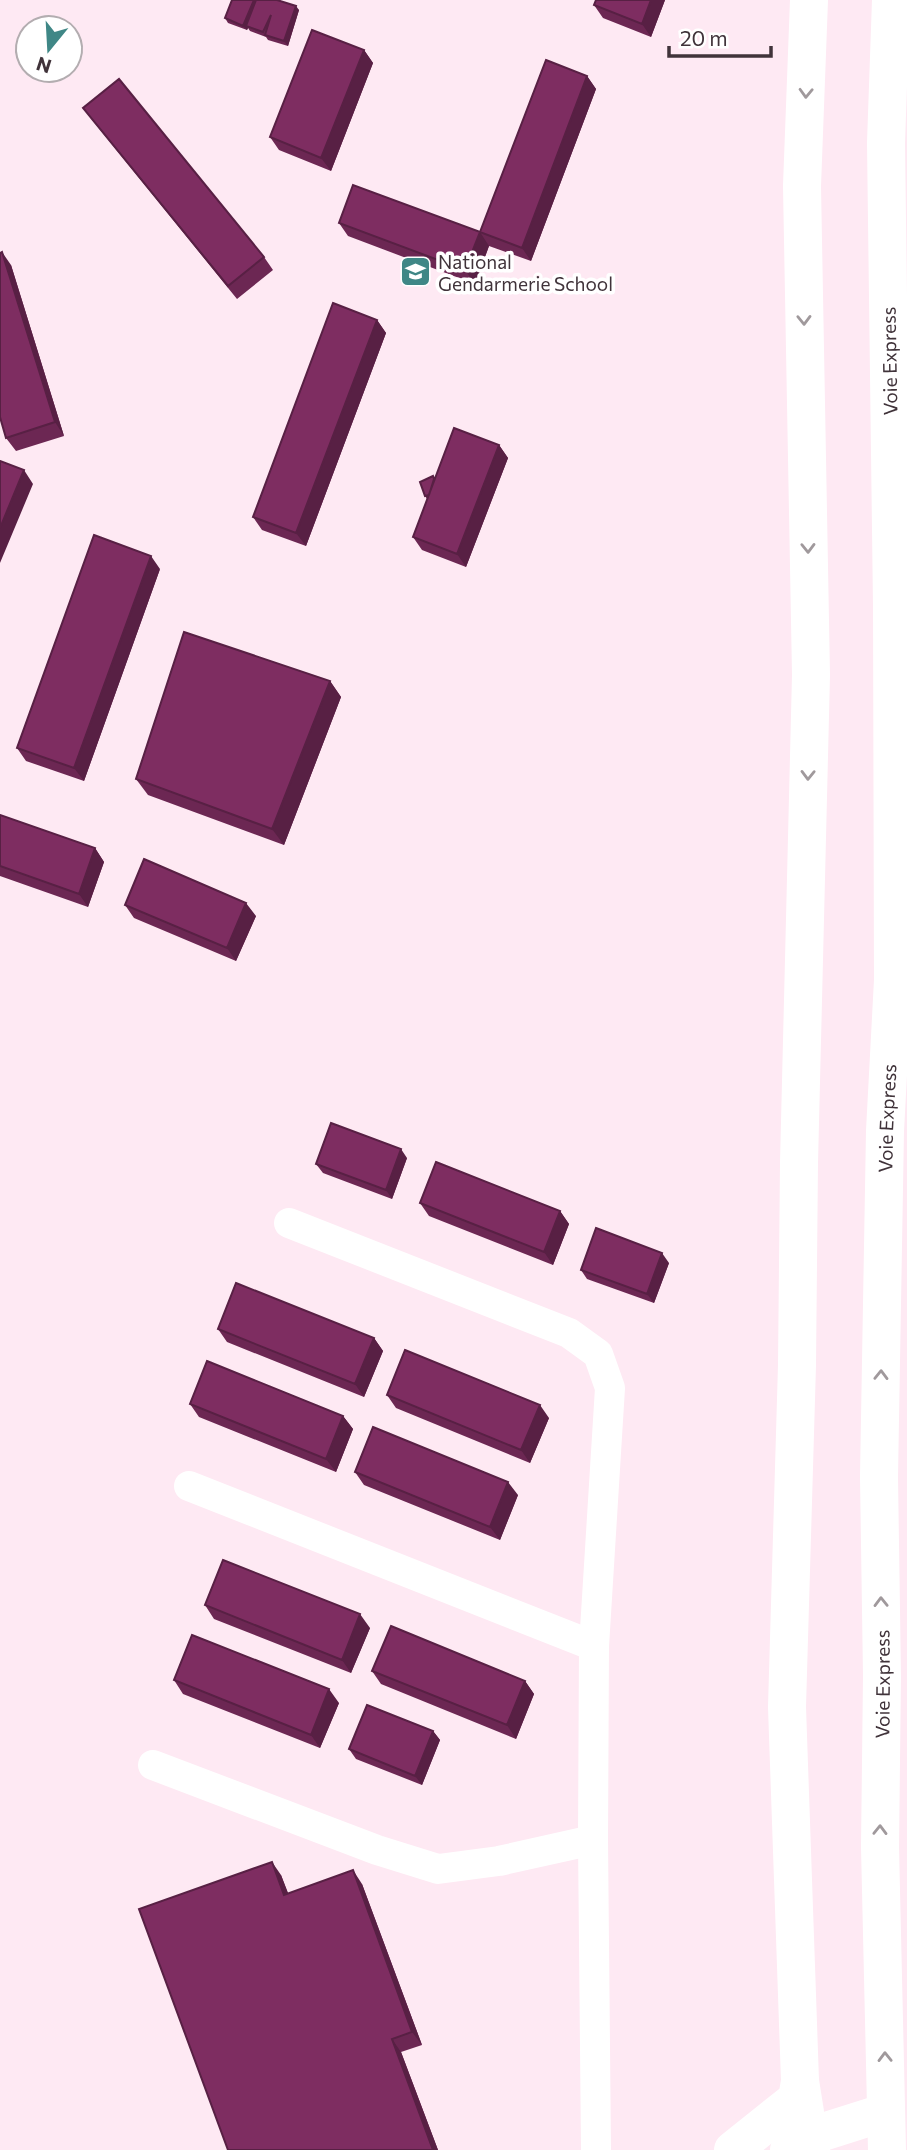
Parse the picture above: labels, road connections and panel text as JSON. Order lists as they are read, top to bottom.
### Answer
{
  "streets": {
    "main road": ["Voie Express"]
  },
  "places": {
    "school or university": ["National Gendarmerie School"]
  },
  "scale_bar": "20 m",
  "north": "bottom"
}
